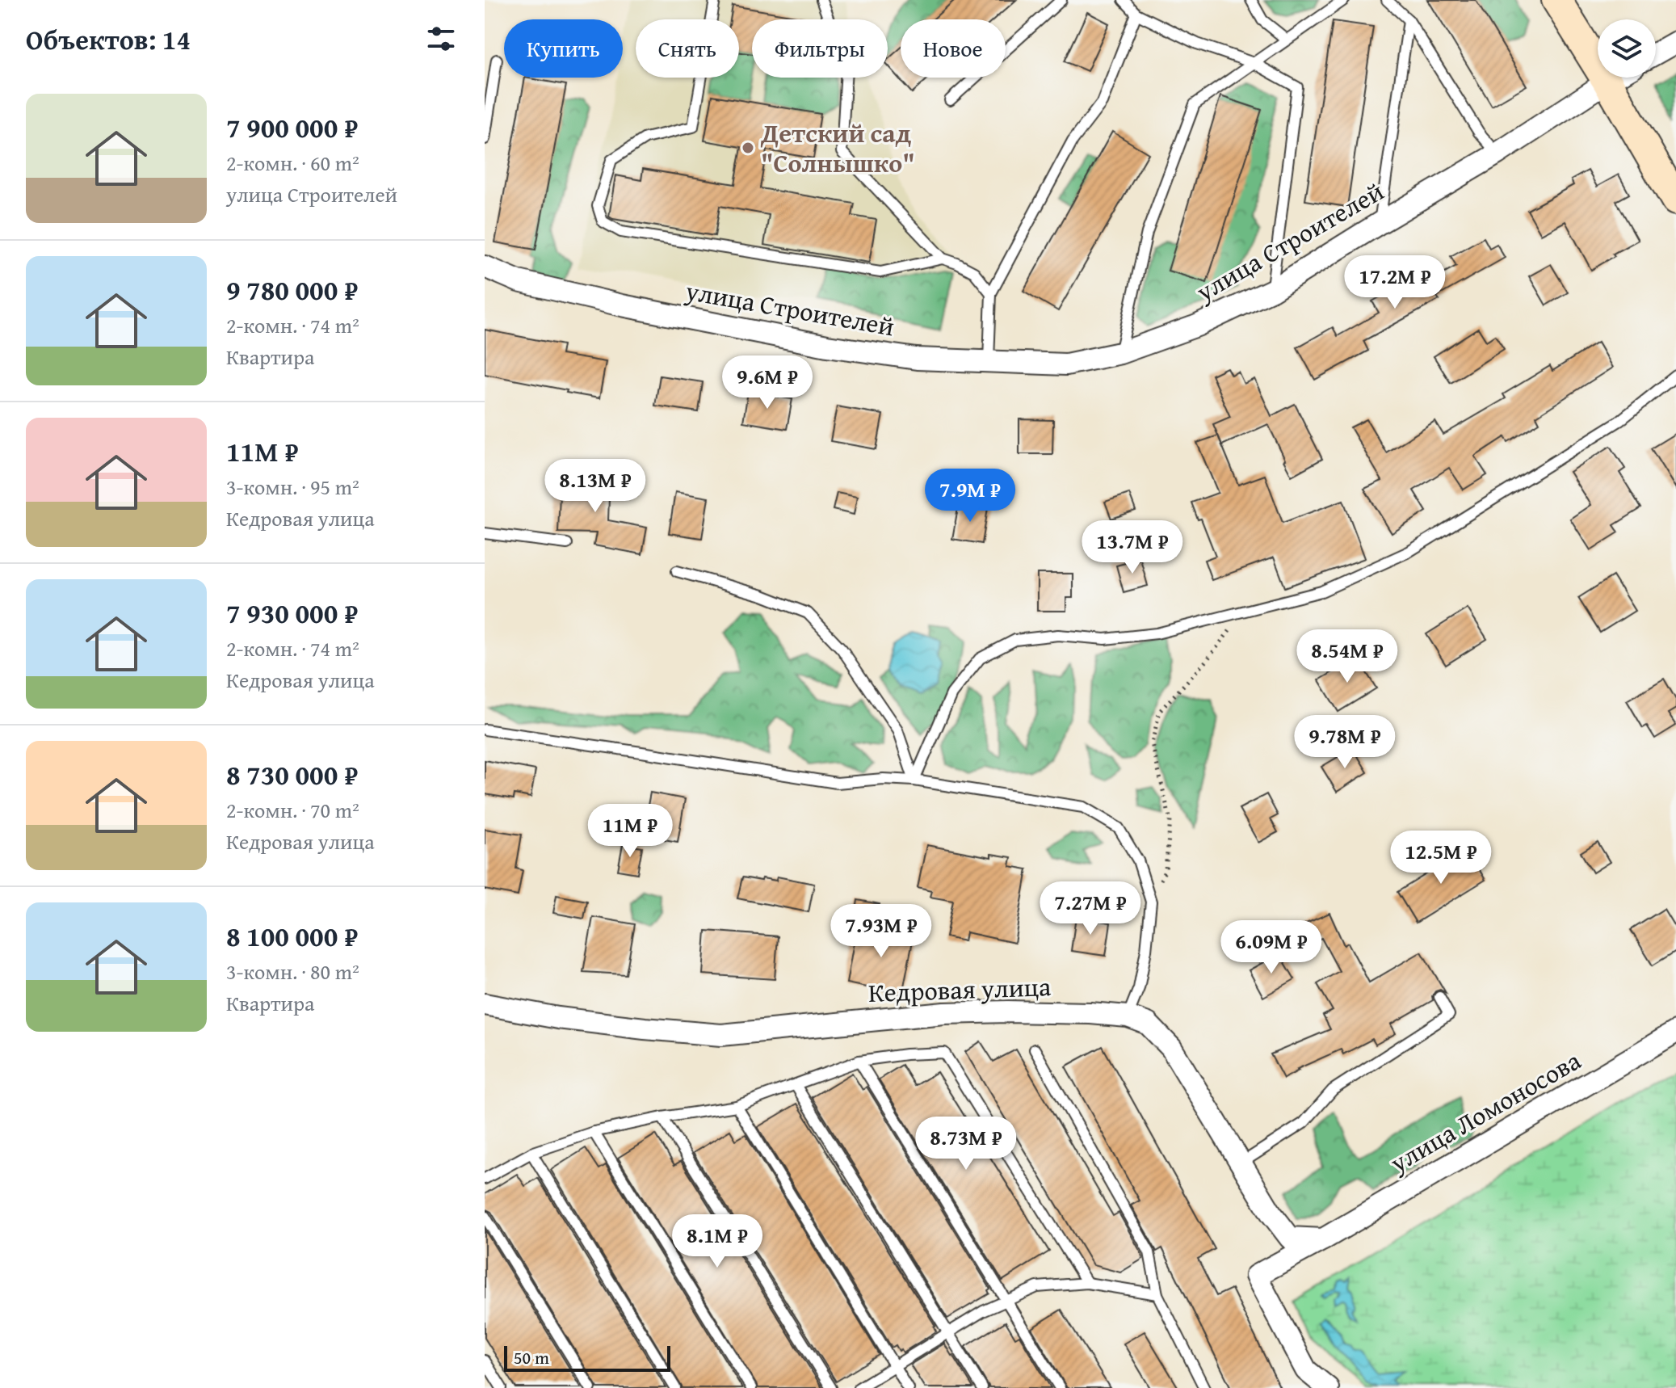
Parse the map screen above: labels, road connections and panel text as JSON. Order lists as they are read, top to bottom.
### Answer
{
  "streets": {
    "street": ["улица Строителей", "Кедровая улица", "улица Ломоносова"]
  },
  "crossings": [
    ["Кедровая улица", "улица Ломоносова"]
  ],
  "places": ["Детский сад \"Солнышко\""],
  "scale_bar": "50 m",
  "page": {
    "heading": "Объектов: 14",
    "chip": [
      "Купить",
      "Снять",
      "Фильтры",
      "Новое"
    ],
    "list": [
      {
        "name": "7 900 000 ₽",
        "note": "2-комн. · 60 m² · улица Строителей"
      },
      {
        "name": "9 780 000 ₽",
        "note": "2-комн. · 74 m² · Квартира"
      },
      {
        "name": "11M ₽",
        "note": "3-комн. · 95 m² · Кедровая улица"
      },
      {
        "name": "7 930 000 ₽",
        "note": "2-комн. · 74 m² · Кедровая улица"
      },
      {
        "name": "8 730 000 ₽",
        "note": "2-комн. · 70 m² · Кедровая улица"
      },
      {
        "name": "8 100 000 ₽",
        "note": "3-комн. · 80 m² · Квартира"
      }
    ],
    "price": [
      "17.2M ₽",
      "9.6M ₽",
      "8.13M ₽",
      "7.9M ₽",
      "13.7M ₽",
      "8.54M ₽",
      "9.78M ₽",
      "11M ₽",
      "12.5M ₽",
      "7.27M ₽",
      "7.93M ₽",
      "6.09M ₽",
      "8.73M ₽",
      "8.1M ₽"
    ],
    "scale": "50 m"
  }
}
